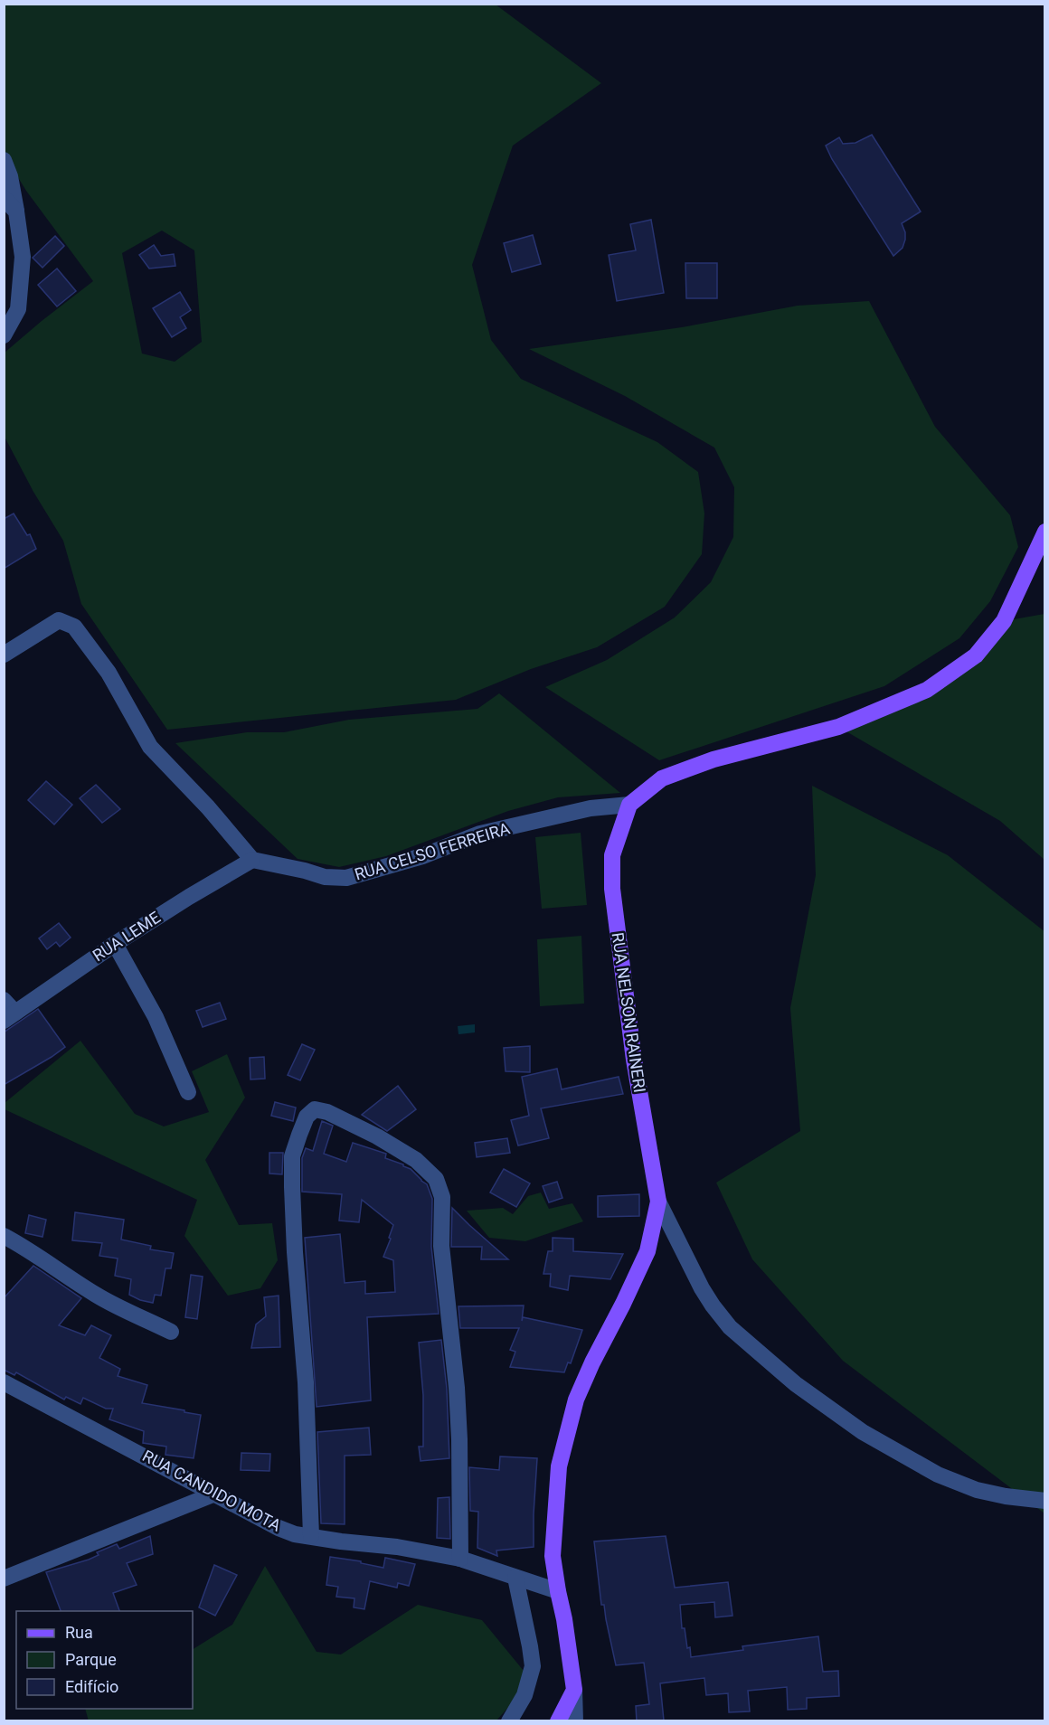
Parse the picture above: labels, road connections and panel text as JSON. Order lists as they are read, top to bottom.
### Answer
{
  "streets": {
    "main road": ["RUA NELSON RAINERI"],
    "street": ["RUA CELSO FERREIRA", "RUA LEME", "RUA CANDIDO MOTA"]
  },
  "crossings": [
    ["RUA CELSO FERREIRA", "RUA LEME"],
    ["RUA CELSO FERREIRA", "RUA NELSON RAINERI"],
    ["RUA NELSON RAINERI", "RUA CANDIDO MOTA"]
  ],
  "legend": ["Rua", "Parque", "Edifício"]
}
